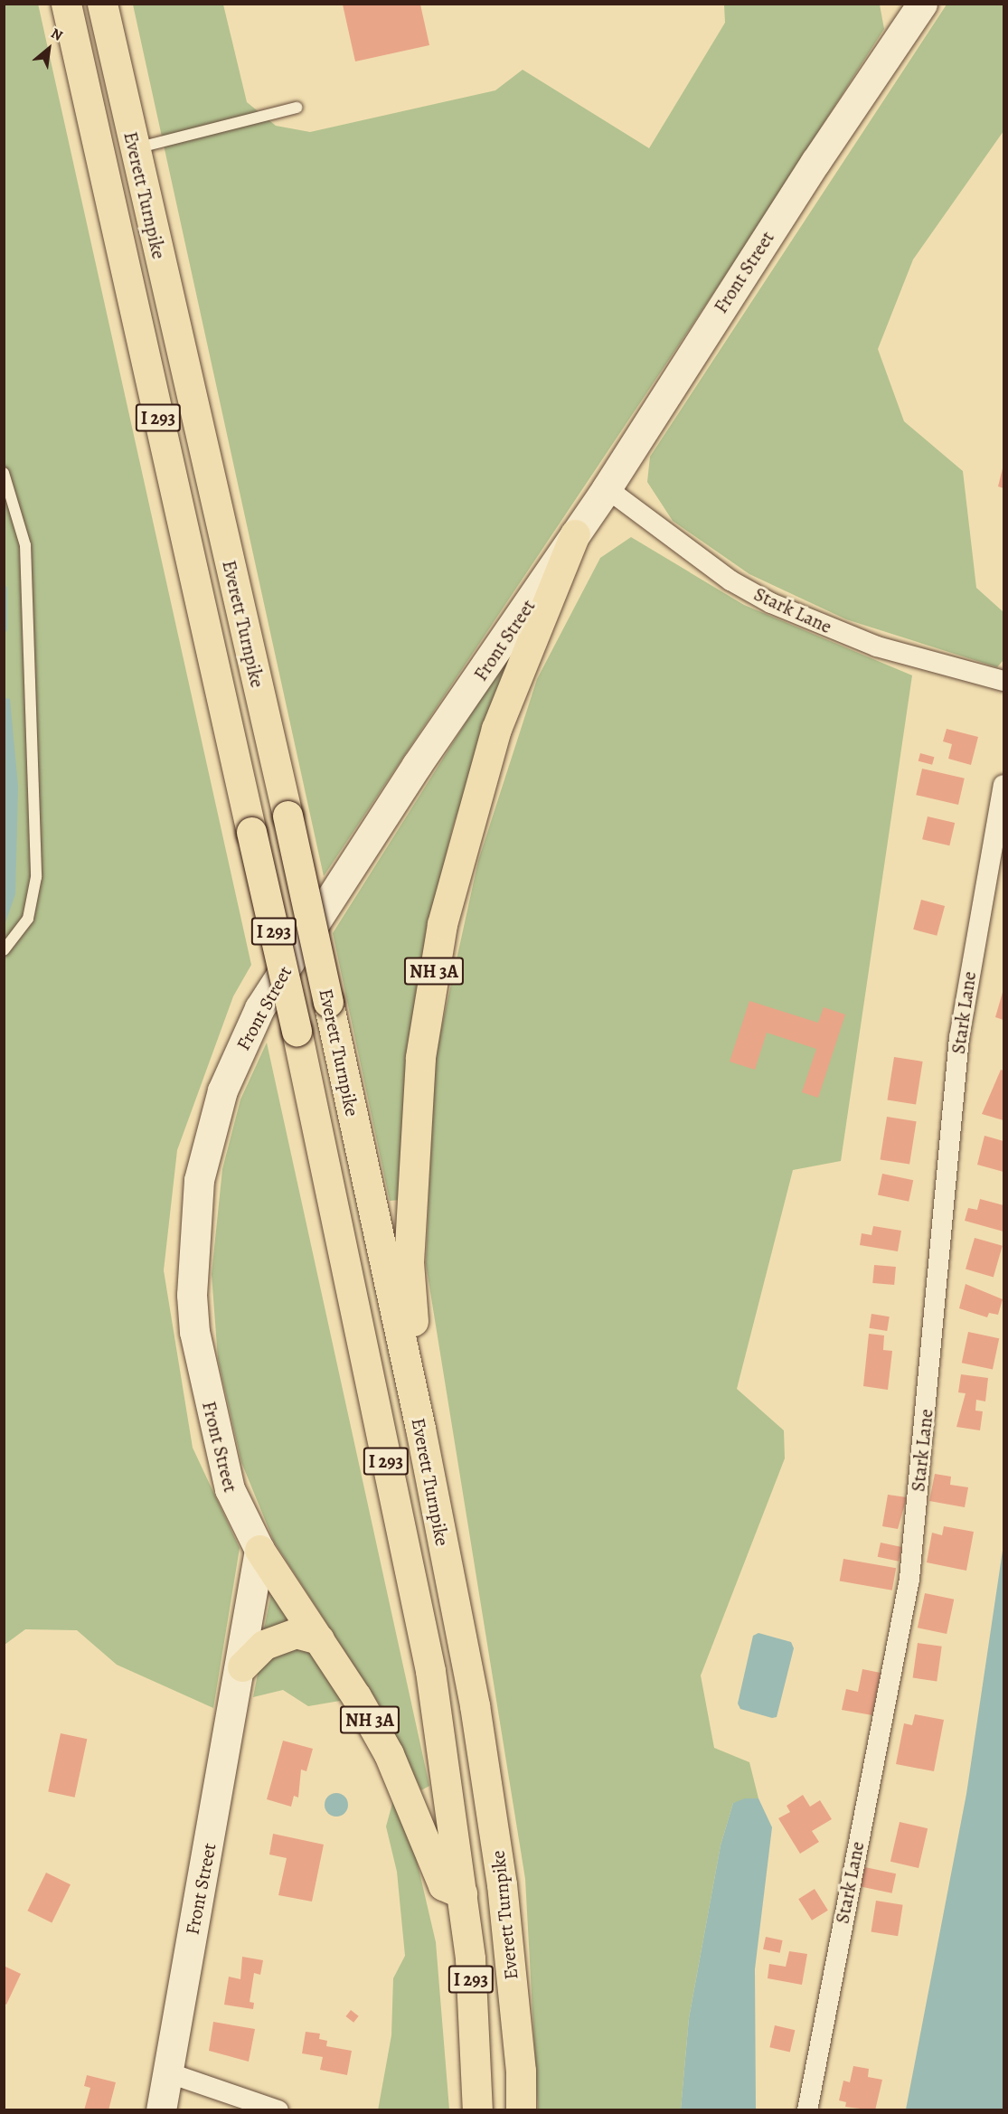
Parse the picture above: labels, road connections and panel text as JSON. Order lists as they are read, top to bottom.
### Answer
{
  "streets": {
    "highway": ["Everett Turnpike", "I 293", "NH 3A"],
    "main road": ["Front Street"],
    "street": ["Stark Lane"]
  },
  "crossings": [
    ["Everett Turnpike", "NH 3A"],
    ["Front Street", "Stark Lane"],
    ["Front Street", "NH 3A"]
  ],
  "north": "top right"
}
